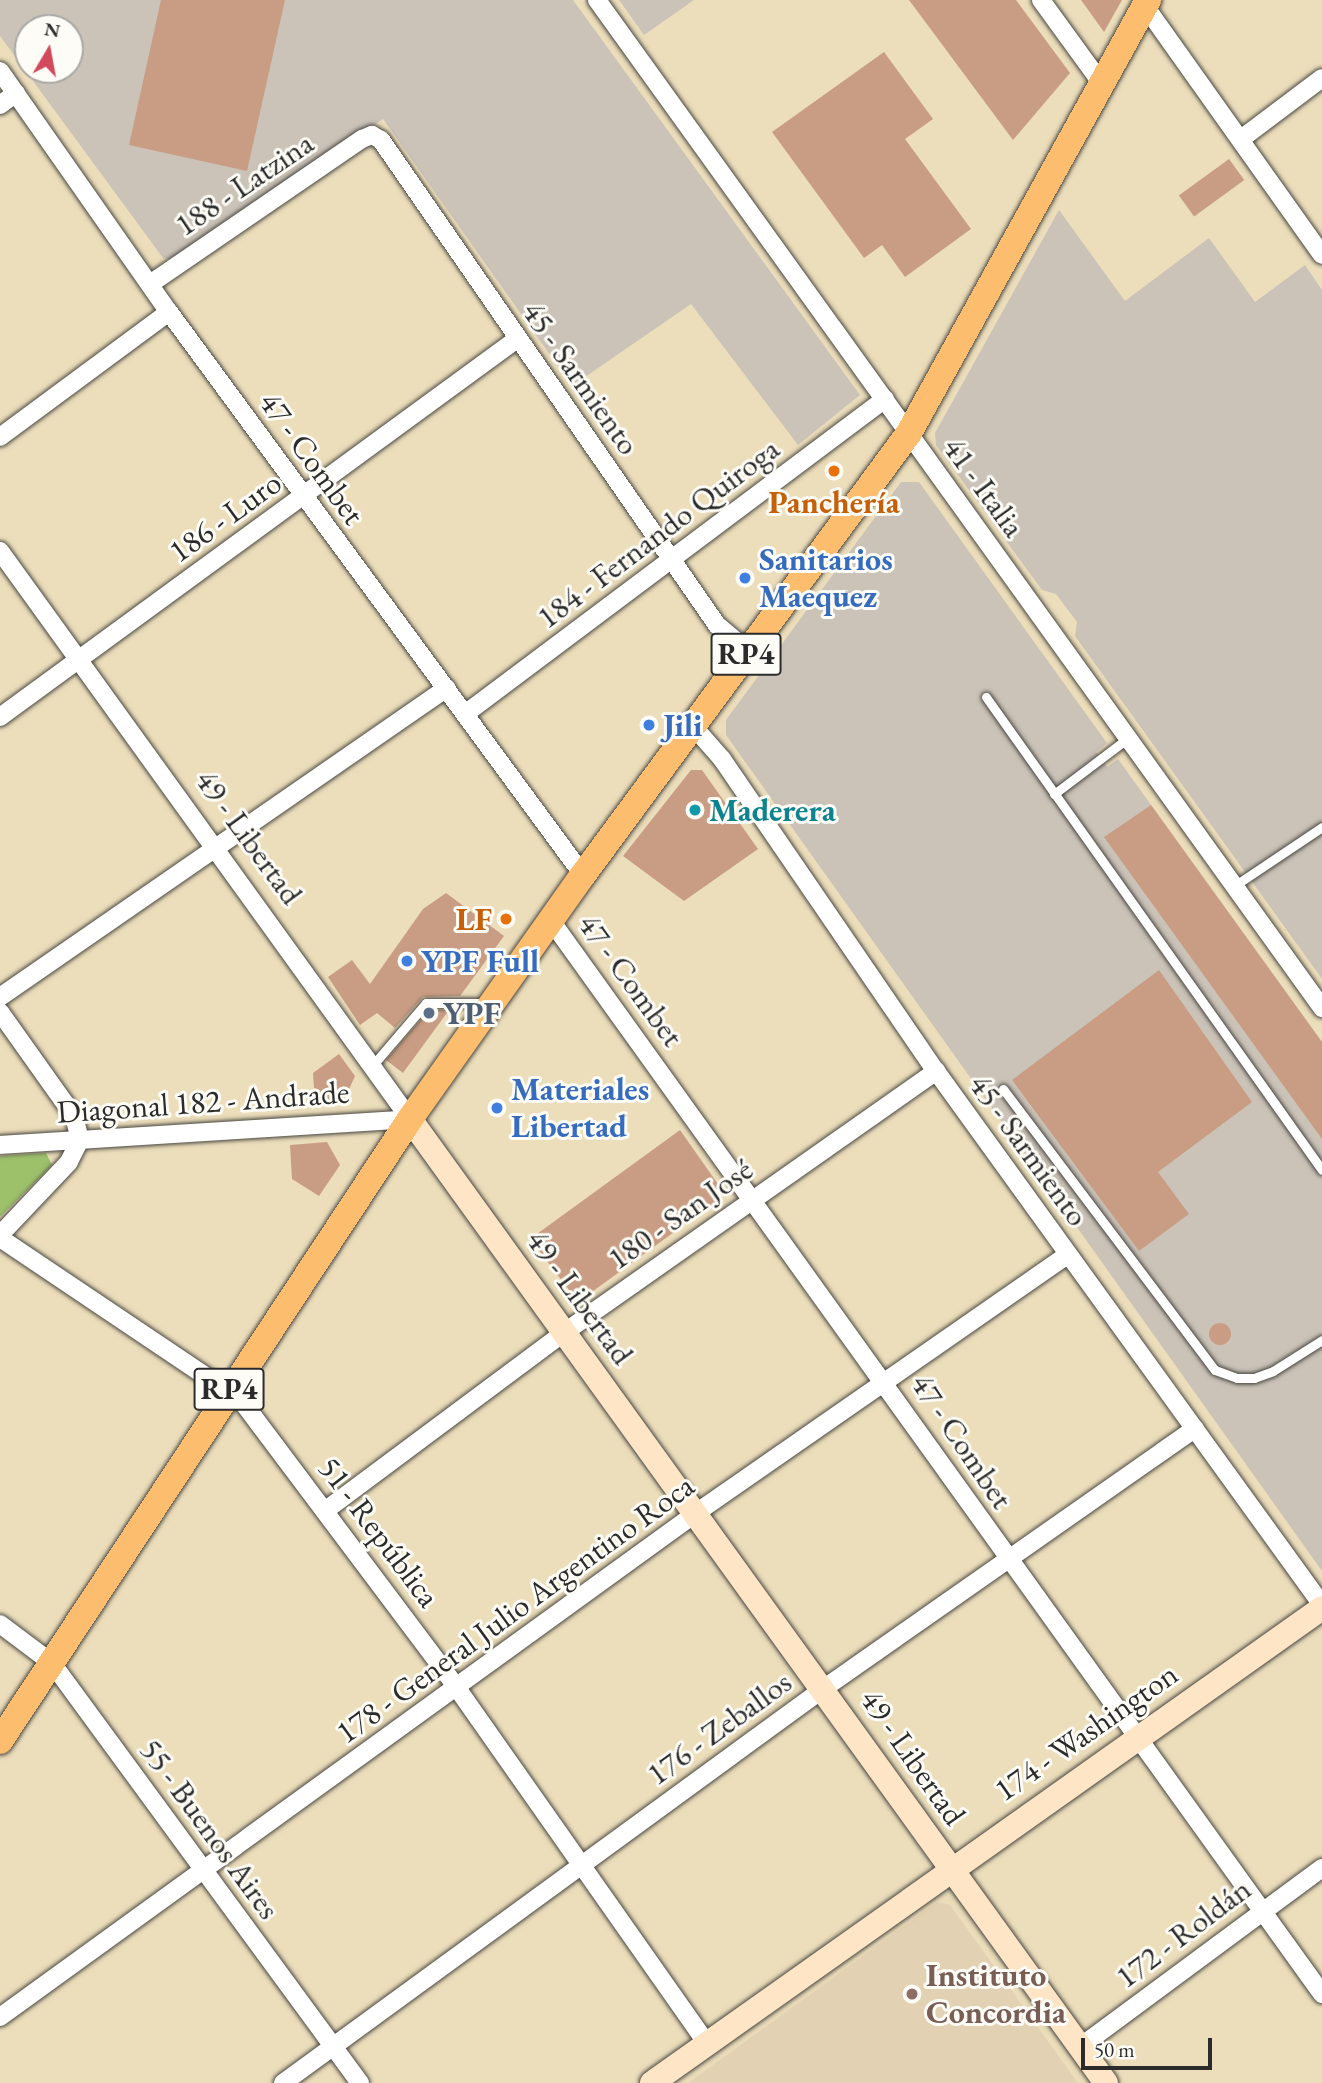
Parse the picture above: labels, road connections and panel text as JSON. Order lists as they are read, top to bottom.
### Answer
{
  "streets": {
    "main road": ["RP4"],
    "street": [
      "188 - Latzina",
      "45 - Sarmiento",
      "47 - Combet",
      "41 - Italia",
      "186 - Luro",
      "184 - Fernando Quiroga",
      "49 - Libertad",
      "Diagonal 182 - Andrade",
      "180 - San José",
      "51 - República",
      "178 - General Julio Argentino Roca",
      "176 - Zeballos",
      "174 - Washington",
      "55 - Buenos Aires",
      "172 - Roldán"
    ]
  },
  "crossings": [
    ["188 - Latzina", "45 - Sarmiento"],
    ["188 - Latzina", "47 - Combet"],
    ["45 - Sarmiento", "186 - Luro"],
    ["45 - Sarmiento", "184 - Fernando Quiroga"],
    ["45 - Sarmiento", "RP4"],
    ["45 - Sarmiento", "180 - San José"],
    ["45 - Sarmiento", "178 - General Julio Argentino Roca"],
    ["45 - Sarmiento", "176 - Zeballos"],
    ["45 - Sarmiento", "174 - Washington"],
    ["47 - Combet", "186 - Luro"],
    ["47 - Combet", "184 - Fernando Quiroga"],
    ["47 - Combet", "RP4"],
    ["47 - Combet", "180 - San José"],
    ["47 - Combet", "178 - General Julio Argentino Roca"],
    ["47 - Combet", "176 - Zeballos"],
    ["47 - Combet", "174 - Washington"],
    ["47 - Combet", "172 - Roldán"],
    ["41 - Italia", "184 - Fernando Quiroga"],
    ["41 - Italia", "RP4"],
    ["186 - Luro", "49 - Libertad"],
    ["RP4", "49 - Libertad"],
    ["RP4", "Diagonal 182 - Andrade"],
    ["RP4", "51 - República"],
    ["RP4", "55 - Buenos Aires"],
    ["49 - Libertad", "Diagonal 182 - Andrade"],
    ["49 - Libertad", "180 - San José"],
    ["49 - Libertad", "178 - General Julio Argentino Roca"],
    ["49 - Libertad", "176 - Zeballos"],
    ["49 - Libertad", "174 - Washington"],
    ["49 - Libertad", "172 - Roldán"],
    ["180 - San José", "51 - República"],
    ["51 - República", "178 - General Julio Argentino Roca"],
    ["51 - República", "176 - Zeballos"],
    ["51 - República", "174 - Washington"],
    ["178 - General Julio Argentino Roca", "55 - Buenos Aires"],
    ["176 - Zeballos", "55 - Buenos Aires"]
  ],
  "places": [
    "Panchería",
    "Sanitarios Maequez",
    "Jili",
    "Maderera",
    "LF",
    "YPF Full",
    "YPF",
    "Materiales Libertad",
    "Instituto Concordia"
  ],
  "scale_bar": "50 m",
  "north": "top"
}
